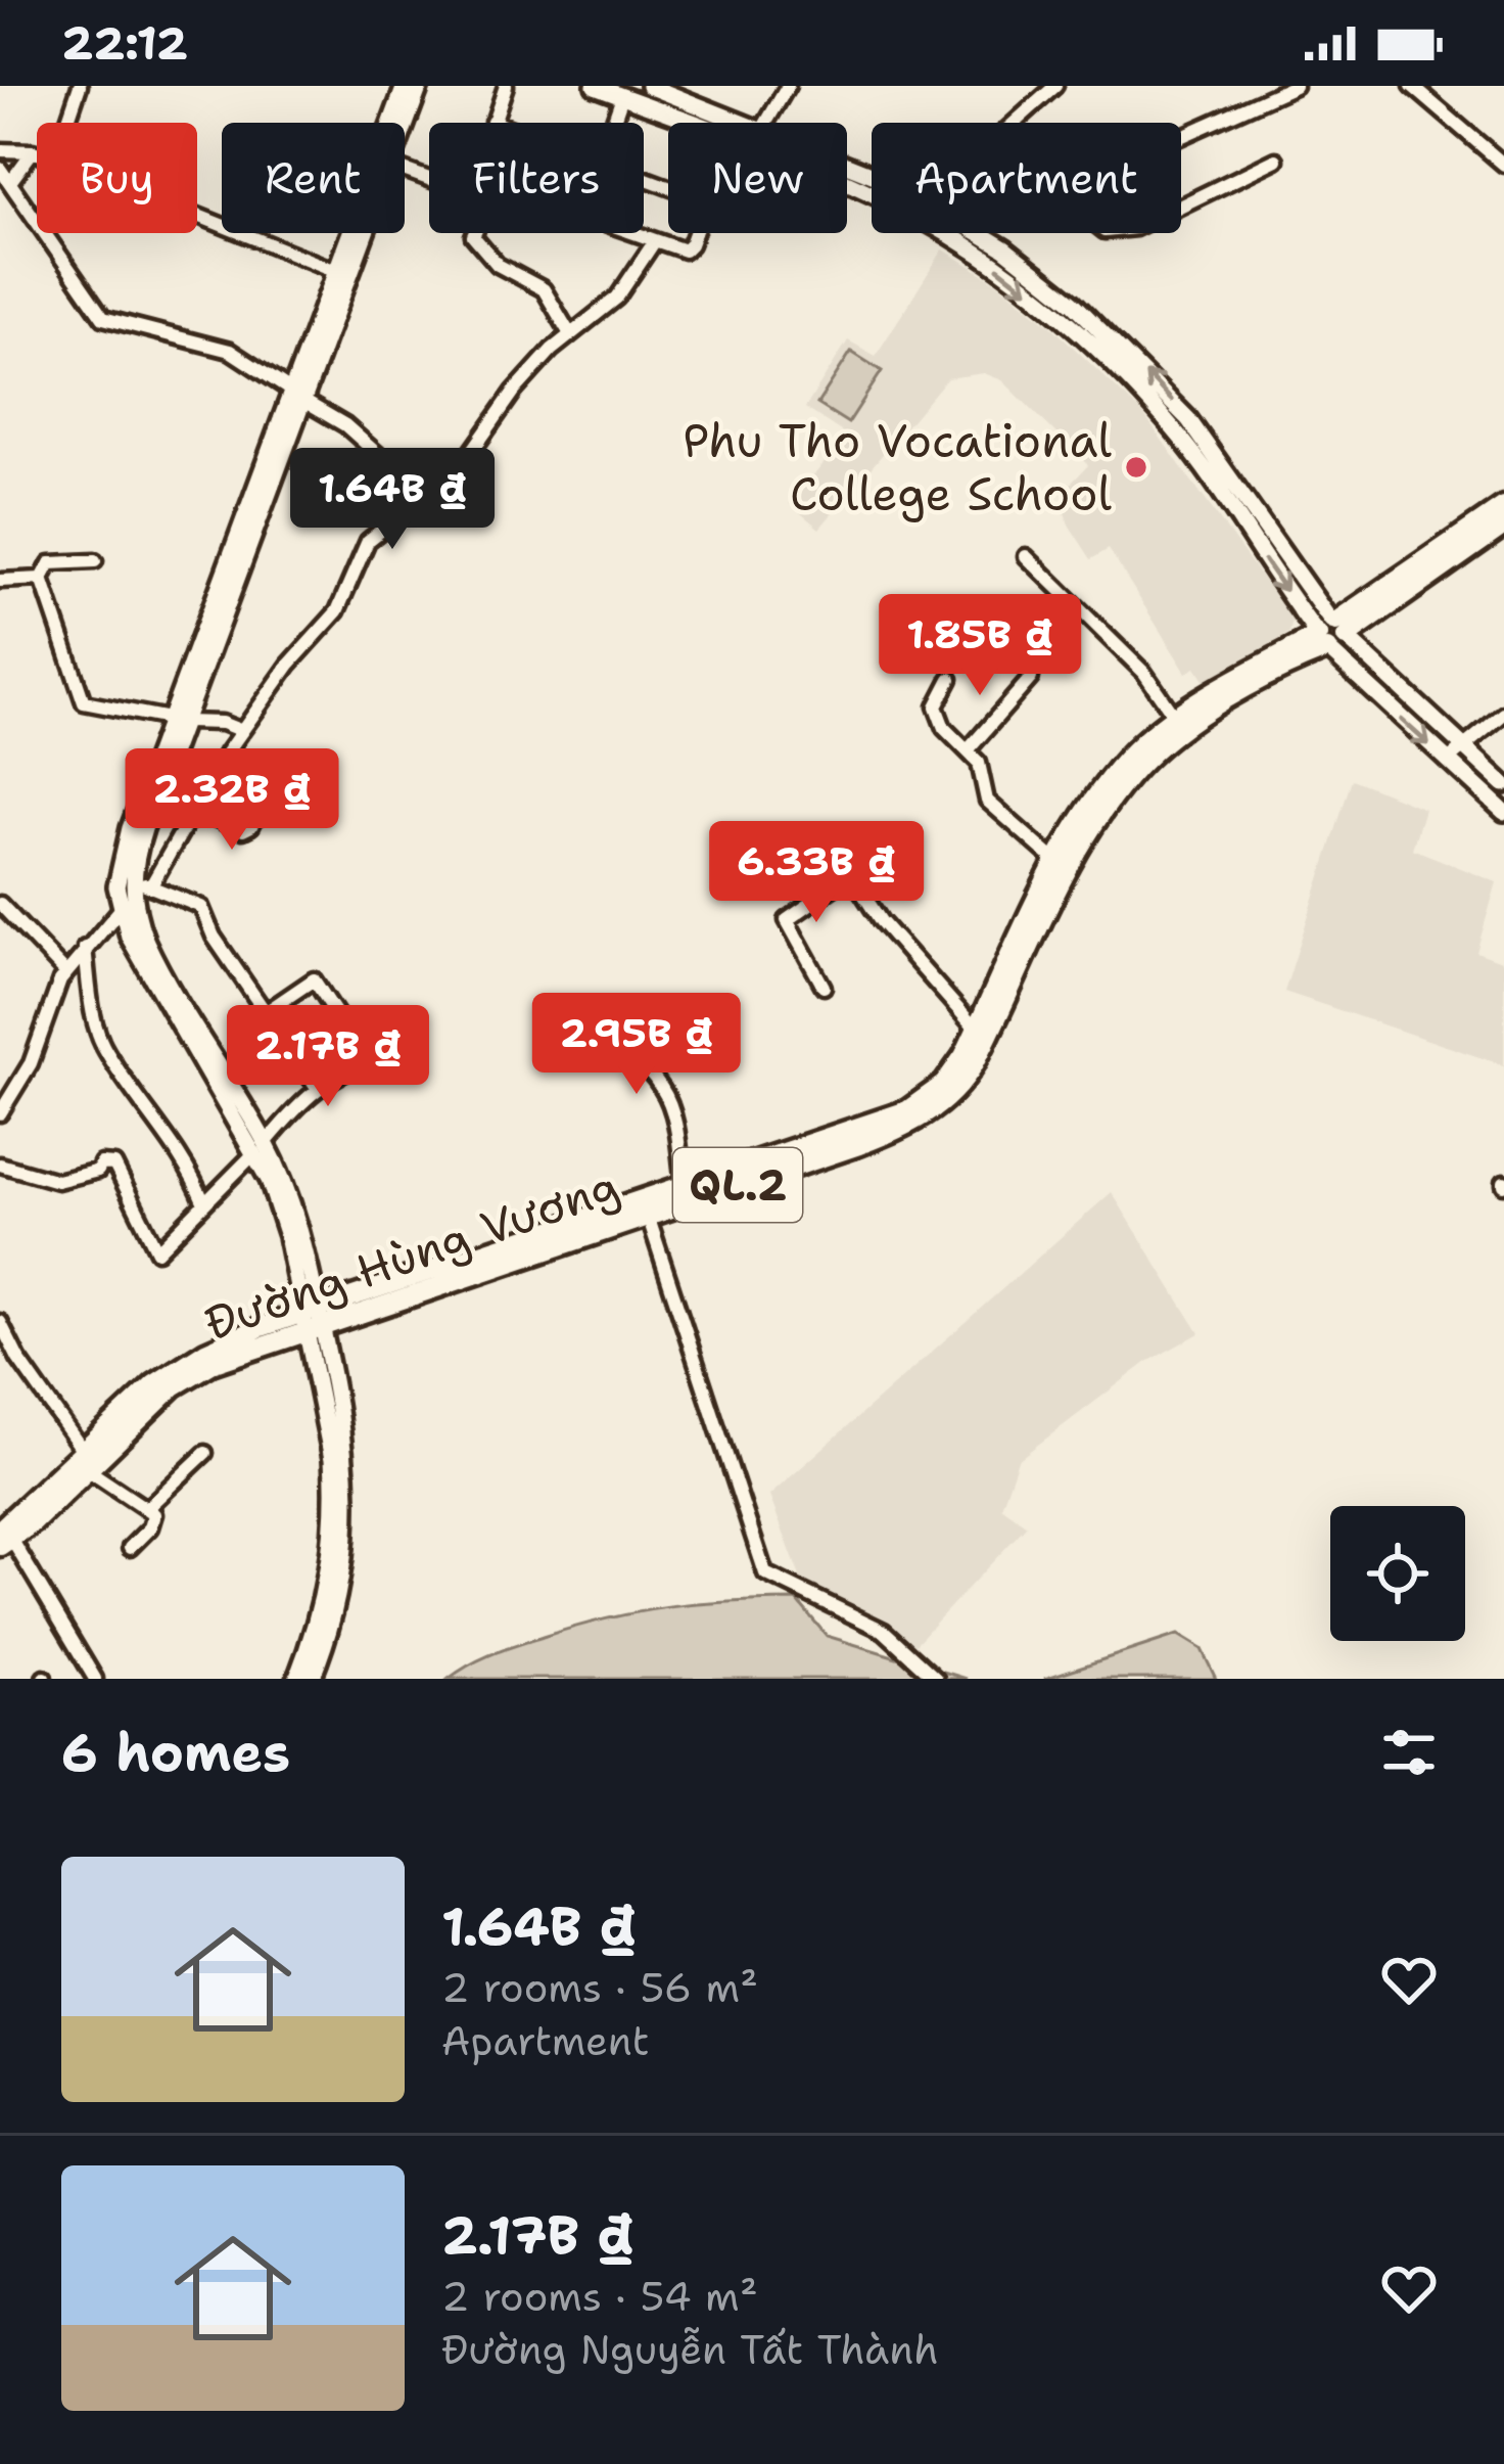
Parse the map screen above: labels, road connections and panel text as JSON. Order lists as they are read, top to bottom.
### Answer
{
  "streets": {
    "highway": ["QL.2", "Đường Hùng Vương"]
  },
  "places": ["Phu Tho Vocational College School"],
  "page": {
    "status": "22:12",
    "chip": [
      "Buy",
      "Rent",
      "Filters",
      "New",
      "Apartment"
    ],
    "price": [
      "1.64B ₫",
      "1.85B ₫",
      "2.32B ₫",
      "6.33B ₫",
      "2.95B ₫",
      "2.17B ₫"
    ],
    "heading": "6 homes",
    "list": [
      {
        "name": "1.64B ₫",
        "note": "2 rooms · 56 m² · Apartment"
      },
      {
        "name": "2.17B ₫",
        "note": "2 rooms · 54 m² · Đường Nguyễn Tất Thành"
      }
    ]
  }
}
